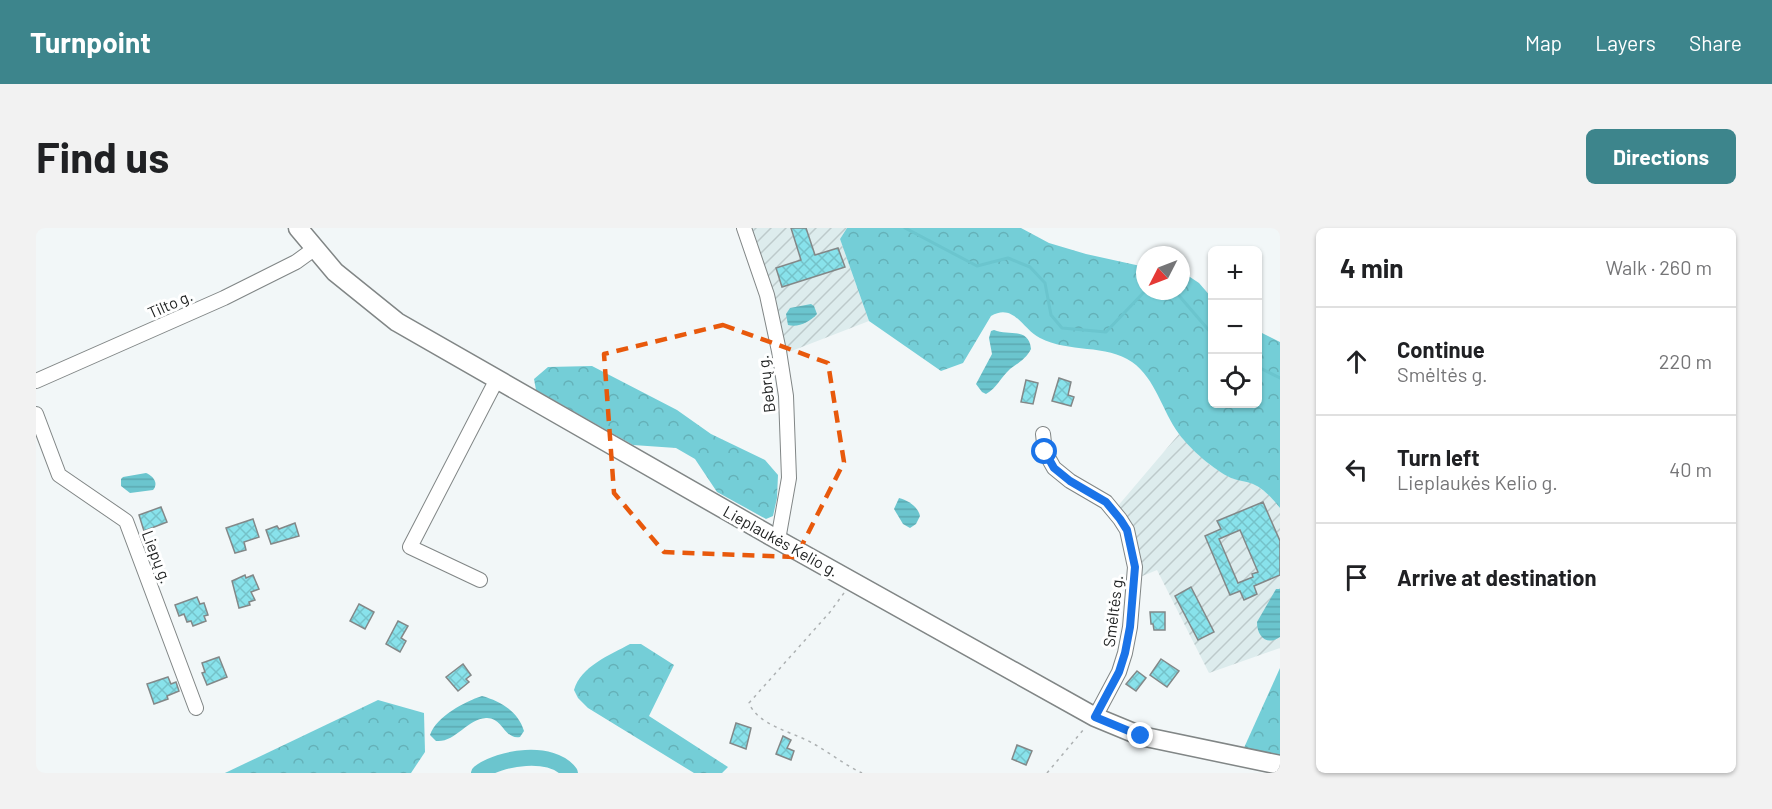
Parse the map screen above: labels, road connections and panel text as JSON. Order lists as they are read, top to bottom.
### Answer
{
  "streets": {
    "main road": ["Lieplaukės Kelio g."],
    "street": [
      "Tilto g.",
      "Bebrų g.",
      "Liepų g.",
      "Smėltės g."
    ]
  },
  "crossings": [
    ["Tilto g.", "Lieplaukės Kelio g."],
    ["Bebrų g.", "Lieplaukės Kelio g."],
    ["Lieplaukės Kelio g.", "Smėltės g."]
  ],
  "north": "bottom left",
  "page": {
    "header": "Turnpoint",
    "nav": ["Map", "Layers", "Share"],
    "buttons": "Directions",
    "title": "Find us",
    "heading": ["4 min", "Walk · 260 m"],
    "map_buttons": ["+", "−"],
    "list": [
      ["Continue", "Smėltės g.", "220 m"],
      ["Turn left", "Lieplaukės Kelio g.", "40 m"],
      "Arrive at destination"
    ]
  }
}
